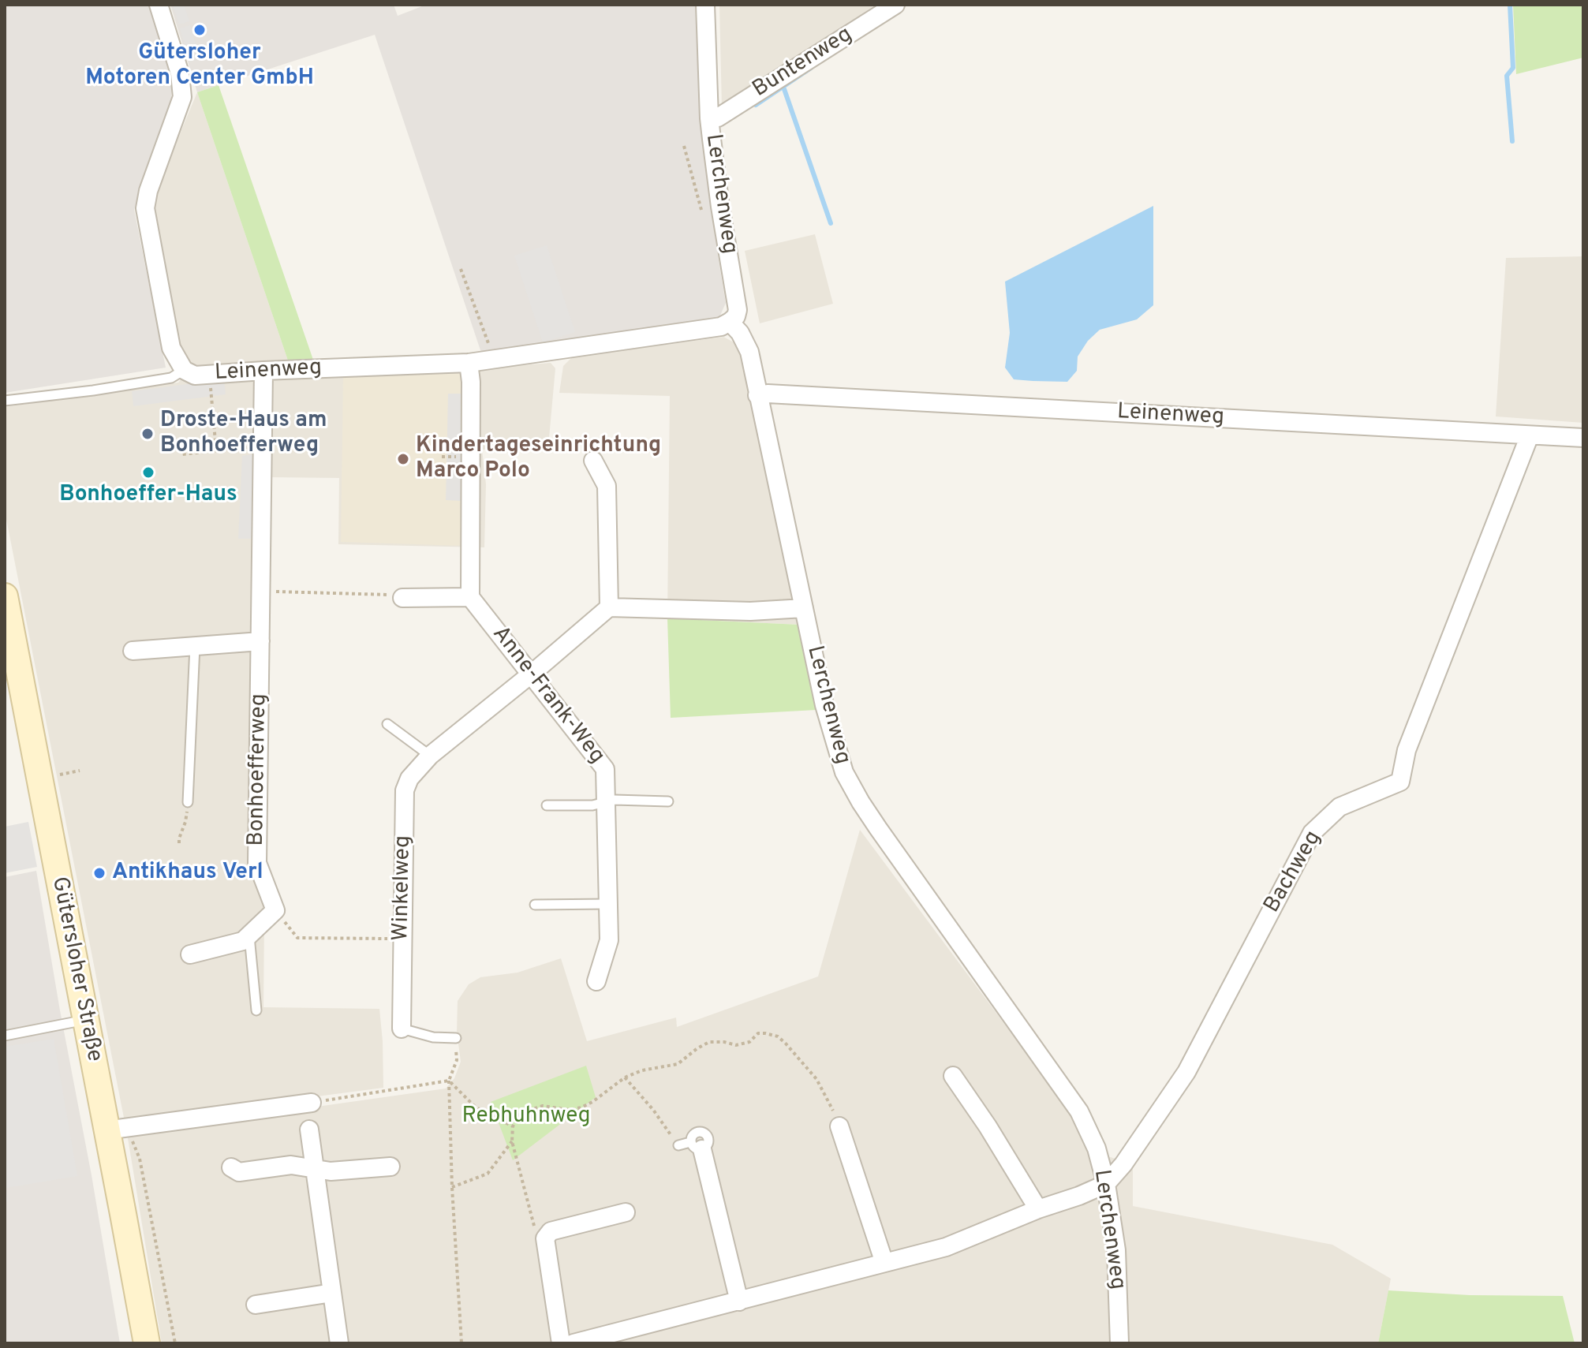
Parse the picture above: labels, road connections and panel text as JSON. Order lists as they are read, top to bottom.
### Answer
{
  "streets": {
    "main road": ["Gütersloher Straße"],
    "street": [
      "Buntenweg",
      "Lerchenweg",
      "Leinenweg",
      "Anne-Frank-Weg",
      "Bonhoefferweg",
      "Bachweg",
      "Winkelweg"
    ]
  },
  "crossings": [
    ["Buntenweg", "Lerchenweg"],
    ["Lerchenweg", "Leinenweg"],
    ["Lerchenweg", "Bachweg"],
    ["Leinenweg", "Bonhoefferweg"],
    ["Leinenweg", "Bachweg"],
    ["Anne-Frank-Weg", "Winkelweg"]
  ],
  "parks": ["Rebhuhnweg"],
  "places": [
    "Gütersloher Motoren Center GmbH",
    "Droste-Haus am Bonhoefferweg",
    "Kindertageseinrichtung Marco Polo",
    "Bonhoeffer-Haus",
    "Antikhaus Verl"
  ]
}
